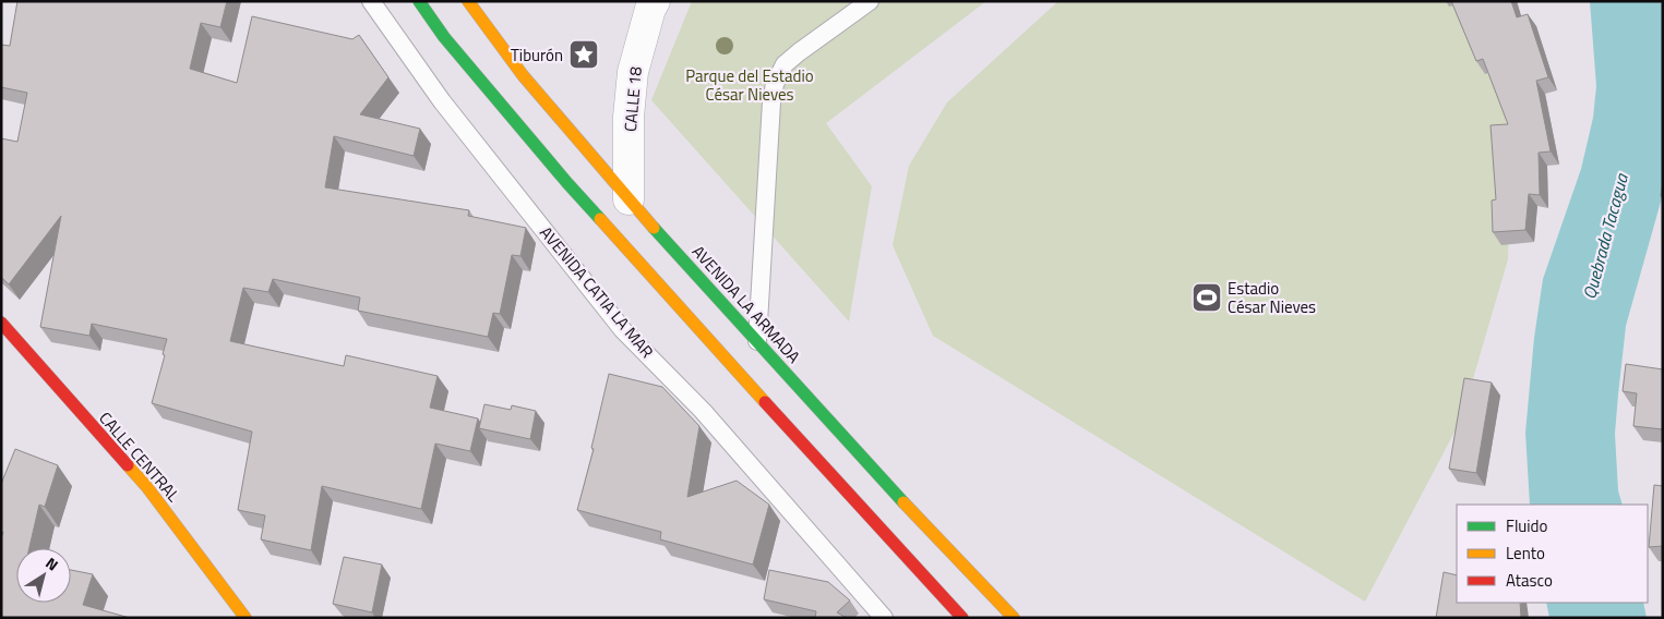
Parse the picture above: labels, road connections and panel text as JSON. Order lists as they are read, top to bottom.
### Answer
{
  "streets": {
    "main road": ["AVENIDA LA ARMADA", "CALLE CENTRAL"],
    "street": ["CALLE 18"],
    "lane": ["AVENIDA CATIA LA MAR"]
  },
  "crossings": [
    ["CALLE 18", "AVENIDA LA ARMADA"]
  ],
  "water": ["Quebrada Tacagua"],
  "parks": ["Parque del Estadio César Nieves"],
  "places": {
    "place": ["Tiburón"],
    "sports": ["Estadio César Nieves"]
  },
  "legend": ["Fluido", "Lento", "Atasco"],
  "north": "top right"
}
